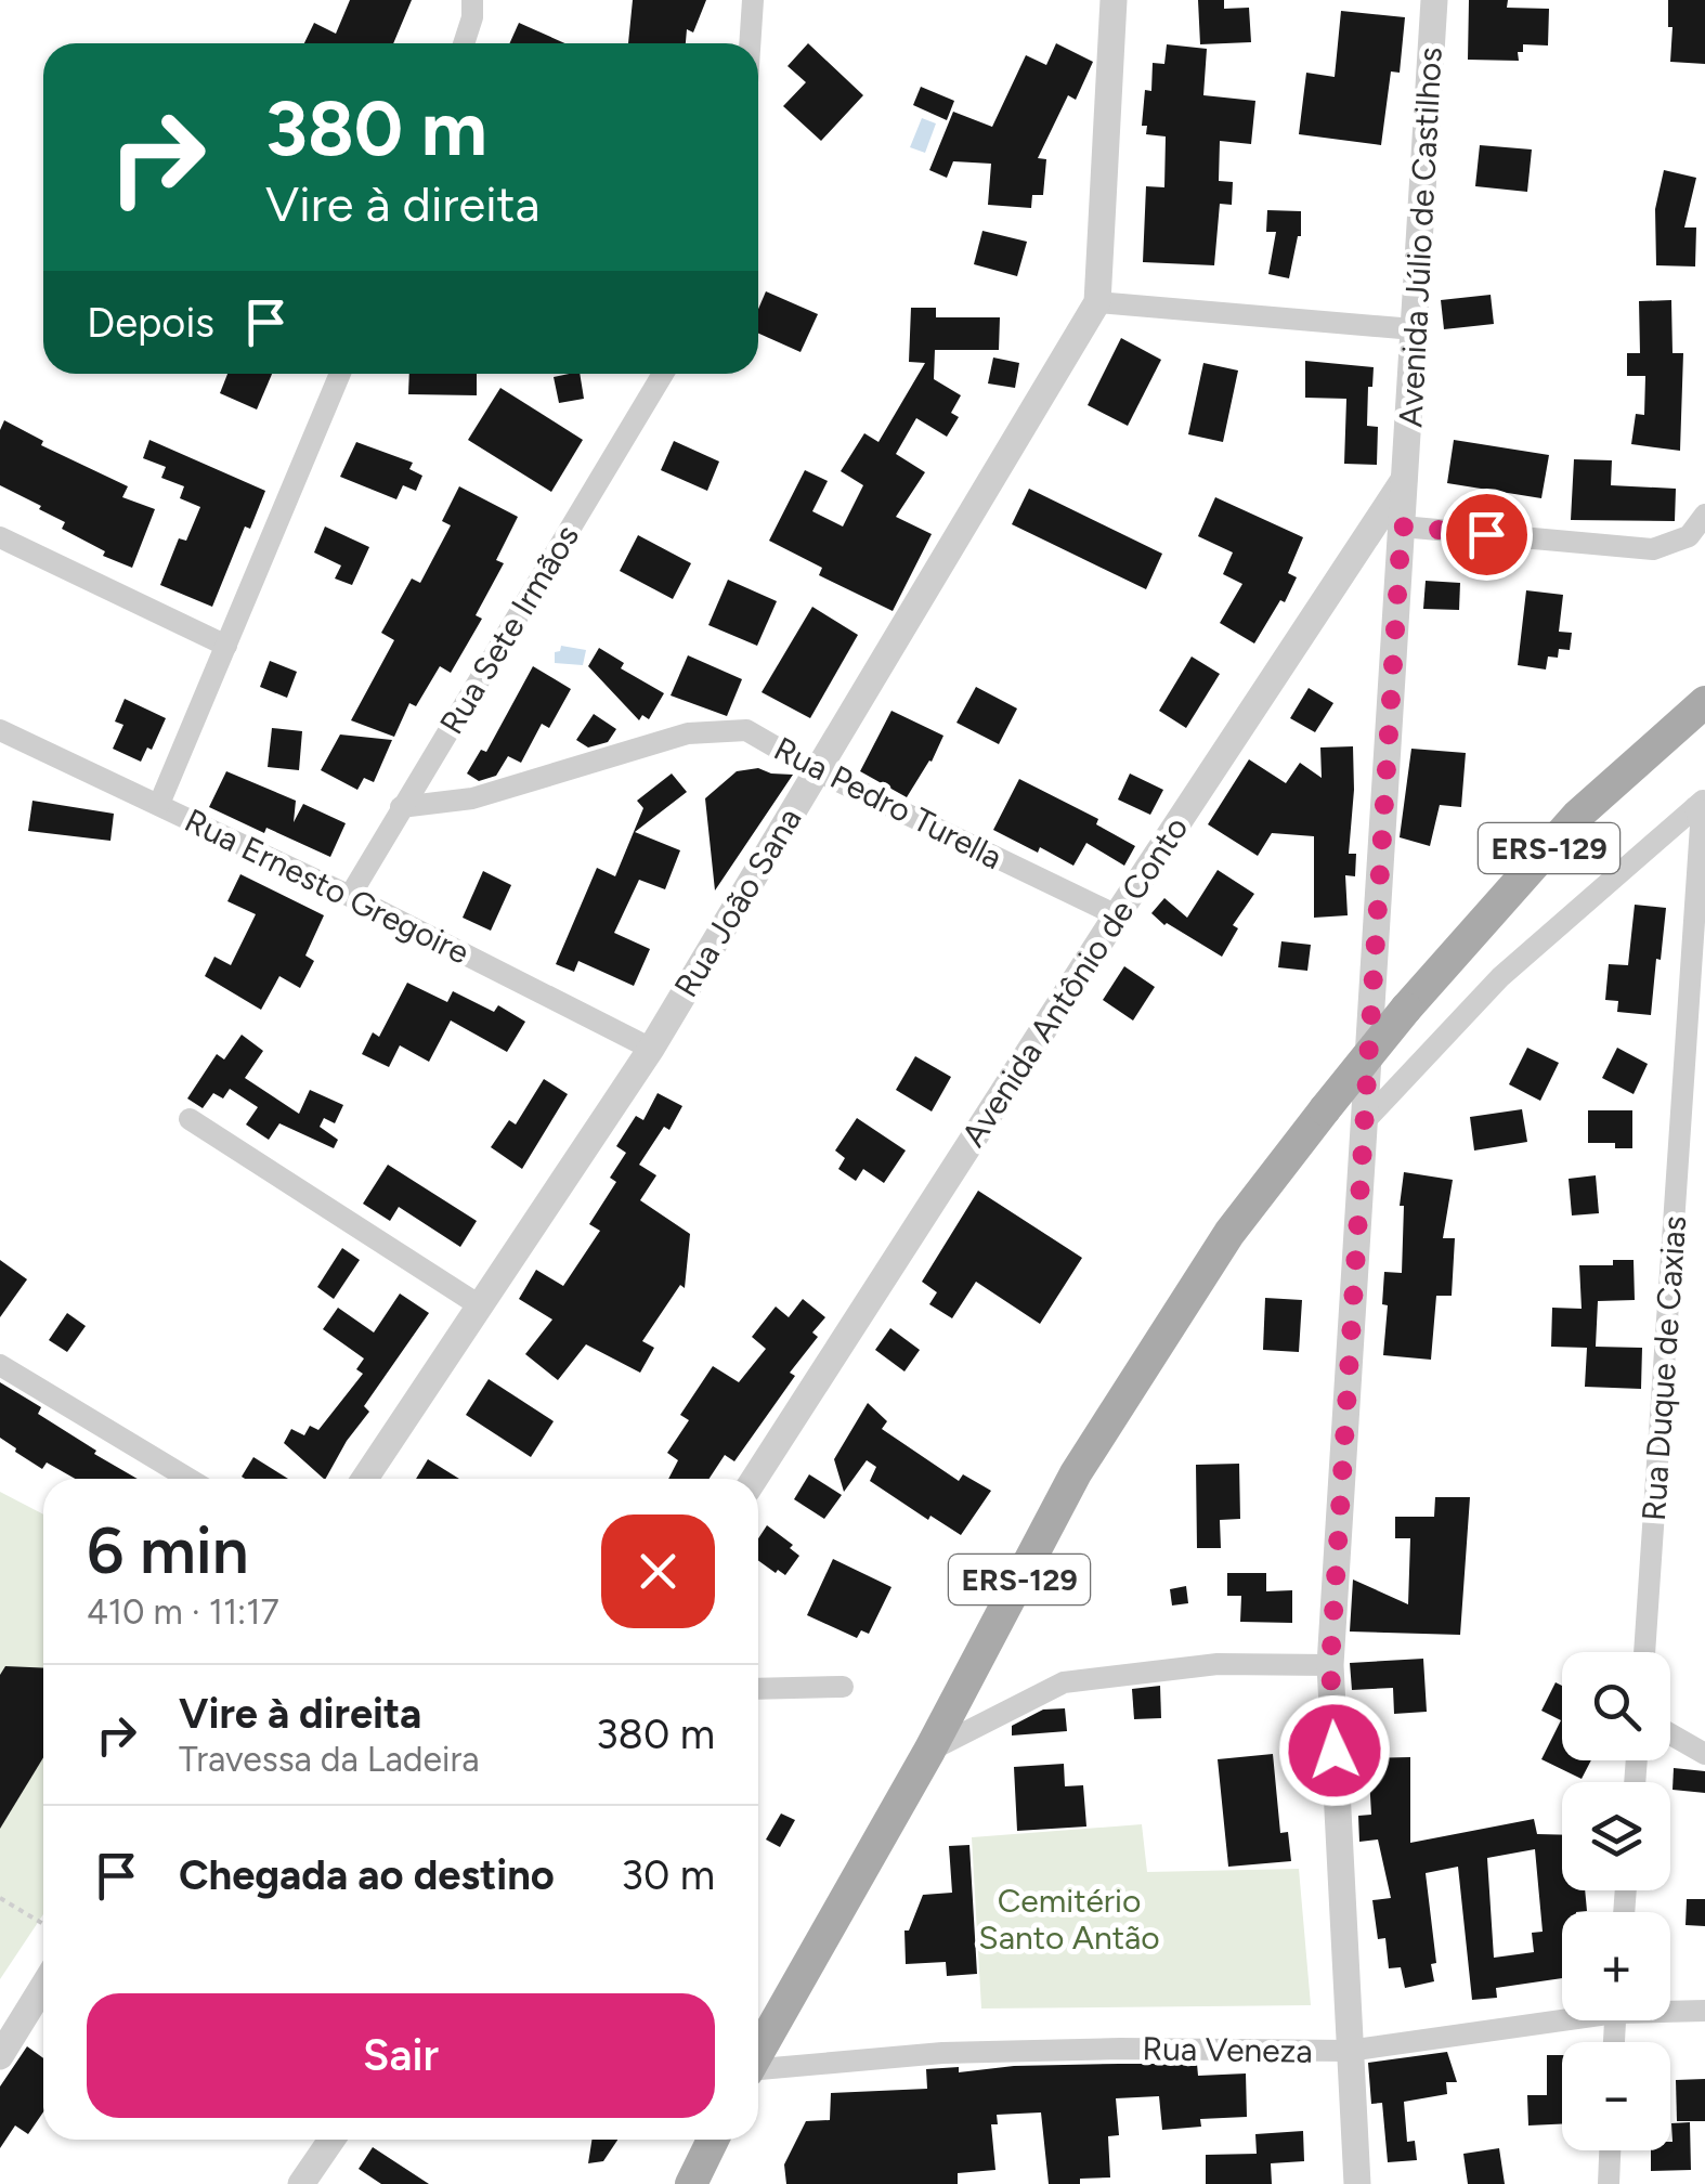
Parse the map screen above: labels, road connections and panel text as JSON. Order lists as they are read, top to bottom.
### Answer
{
  "streets": {
    "main road": ["ERS-129"],
    "street": [
      "Avenida Júlio de Castilhos",
      "Rua Sete Irmãos",
      "Rua Pedro Turella",
      "Rua Ernesto Gregoire",
      "Rua João Sana",
      "Avenida Antônio de Conto",
      "Rua Duque de Caxias",
      "Rua Veneza"
    ]
  },
  "crossings": [
    ["Avenida Júlio de Castilhos", "Avenida Antônio de Conto"],
    ["Avenida Júlio de Castilhos", "Rua Veneza"],
    ["Rua Sete Irmãos", "Rua Pedro Turella"],
    ["Rua Sete Irmãos", "Rua Ernesto Gregoire"],
    ["Rua Pedro Turella", "Rua João Sana"],
    ["Rua Pedro Turella", "Avenida Antônio de Conto"],
    ["Rua Ernesto Gregoire", "Rua João Sana"]
  ],
  "parks": ["Cemitério Santo Antão"],
  "page": {
    "turn": ["380 m", "Vire à direita"],
    "then": "Depois",
    "heading": ["6 min", "410 m · 11:17"],
    "map_buttons": ["+", "−"],
    "list": [
      {
        "name": "Vire à direita",
        "note": "Travessa da Ladeira",
        "value": "380 m"
      },
      {
        "name": "Chegada ao destino",
        "value": "30 m"
      }
    ],
    "buttons": "Sair"
  }
}
